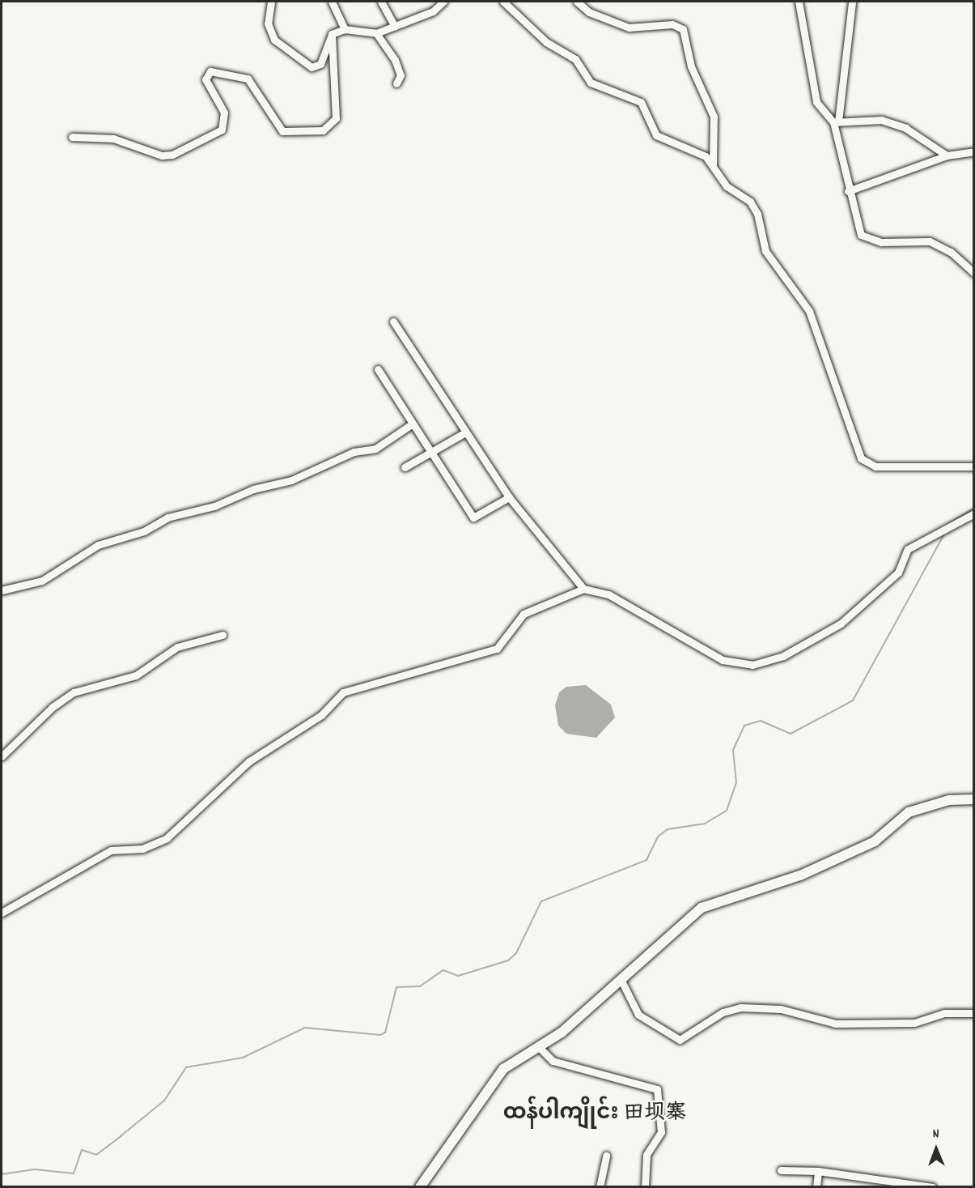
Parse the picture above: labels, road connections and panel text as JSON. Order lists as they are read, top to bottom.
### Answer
{
  "districts": ["ထန်ပါကျိုင်း 田坝寨"],
  "north": "top"
}
